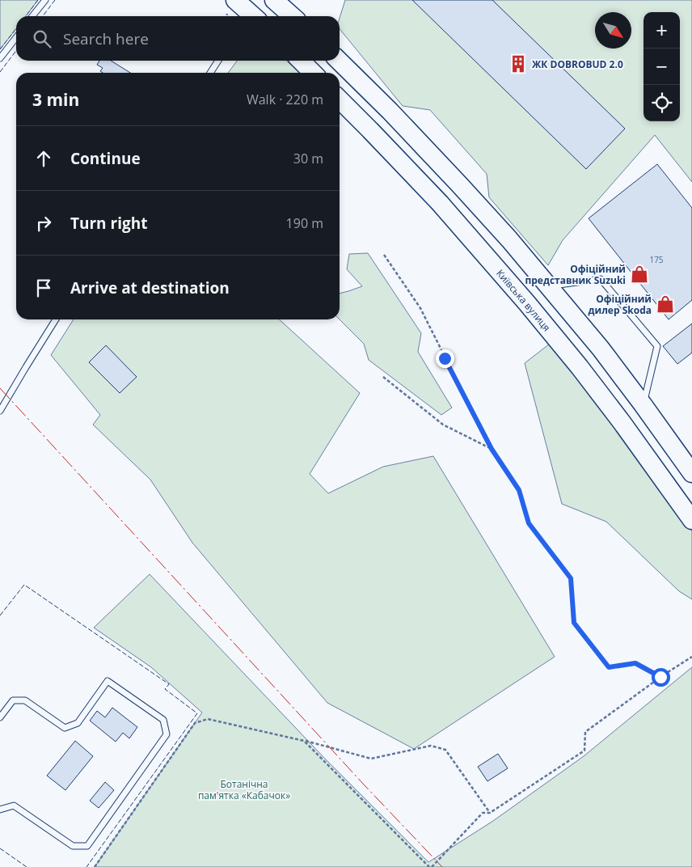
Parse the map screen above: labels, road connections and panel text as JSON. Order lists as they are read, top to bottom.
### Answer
{
  "streets": {
    "main road": ["Київська вулиця"]
  },
  "parks": ["Ботанічна пам'ятка «Кабачок»"],
  "places": {
    "building": ["ЖК DOBROBUD 2.0"],
    "shop": ["Офіційний представник Suzuki", "Офіційний дилер Skoda"]
  },
  "house_numbers": ["175"],
  "north": "bottom right",
  "page": {
    "map_buttons": ["+", "−"],
    "search": "Search here",
    "heading": ["3 min", "Walk · 220 m"],
    "list": [
      ["Continue", "30 m"],
      ["Turn right", "190 m"],
      "Arrive at destination"
    ]
  }
}
